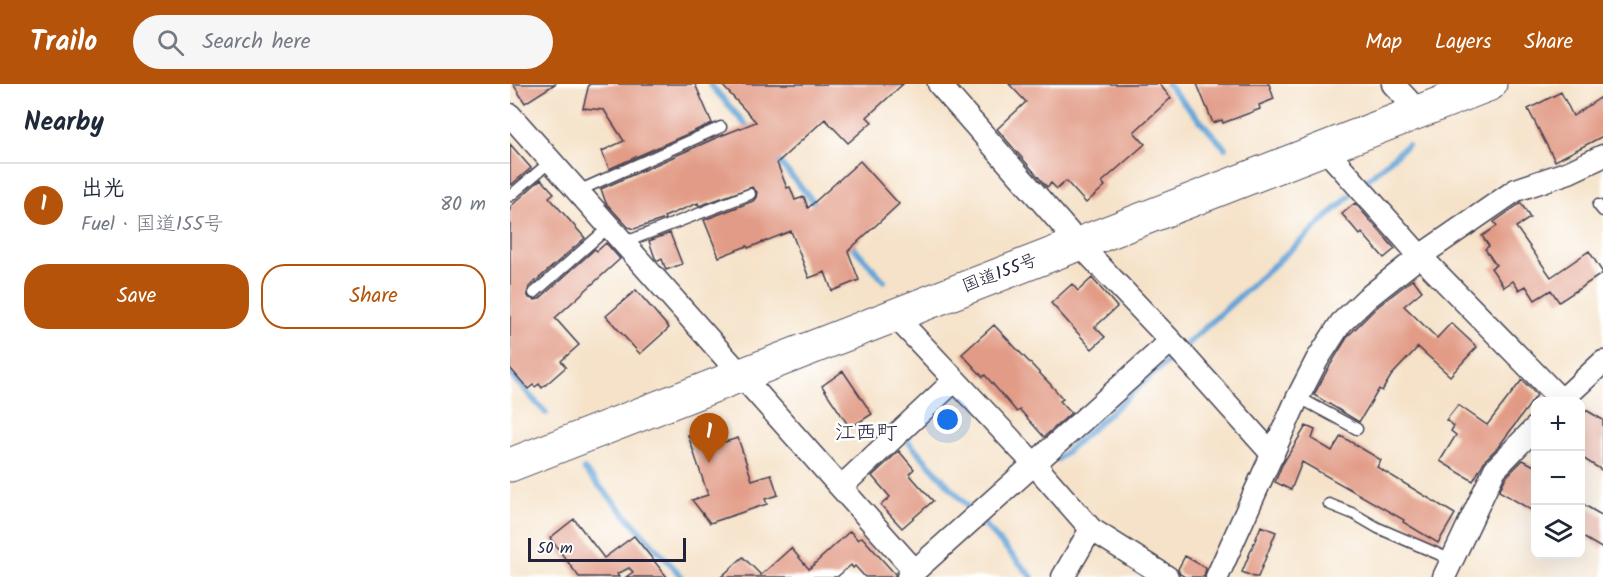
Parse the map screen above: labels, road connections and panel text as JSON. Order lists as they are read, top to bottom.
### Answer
{
  "streets": {
    "highway": ["国道155号"]
  },
  "districts": ["江西町"],
  "scale_bar": "50 m",
  "page": {
    "header": "Trailo",
    "search": "Search here",
    "nav": ["Map", "Layers", "Share"],
    "heading": "Nearby",
    "list": [
      {
        "mark": "1",
        "name": "出光",
        "note": "Fuel · 国道155号",
        "value": "80 m"
      }
    ],
    "buttons": ["Save", "Share"],
    "map_buttons": ["+", "−"],
    "pins": "1",
    "scale": "50 m"
  }
}
